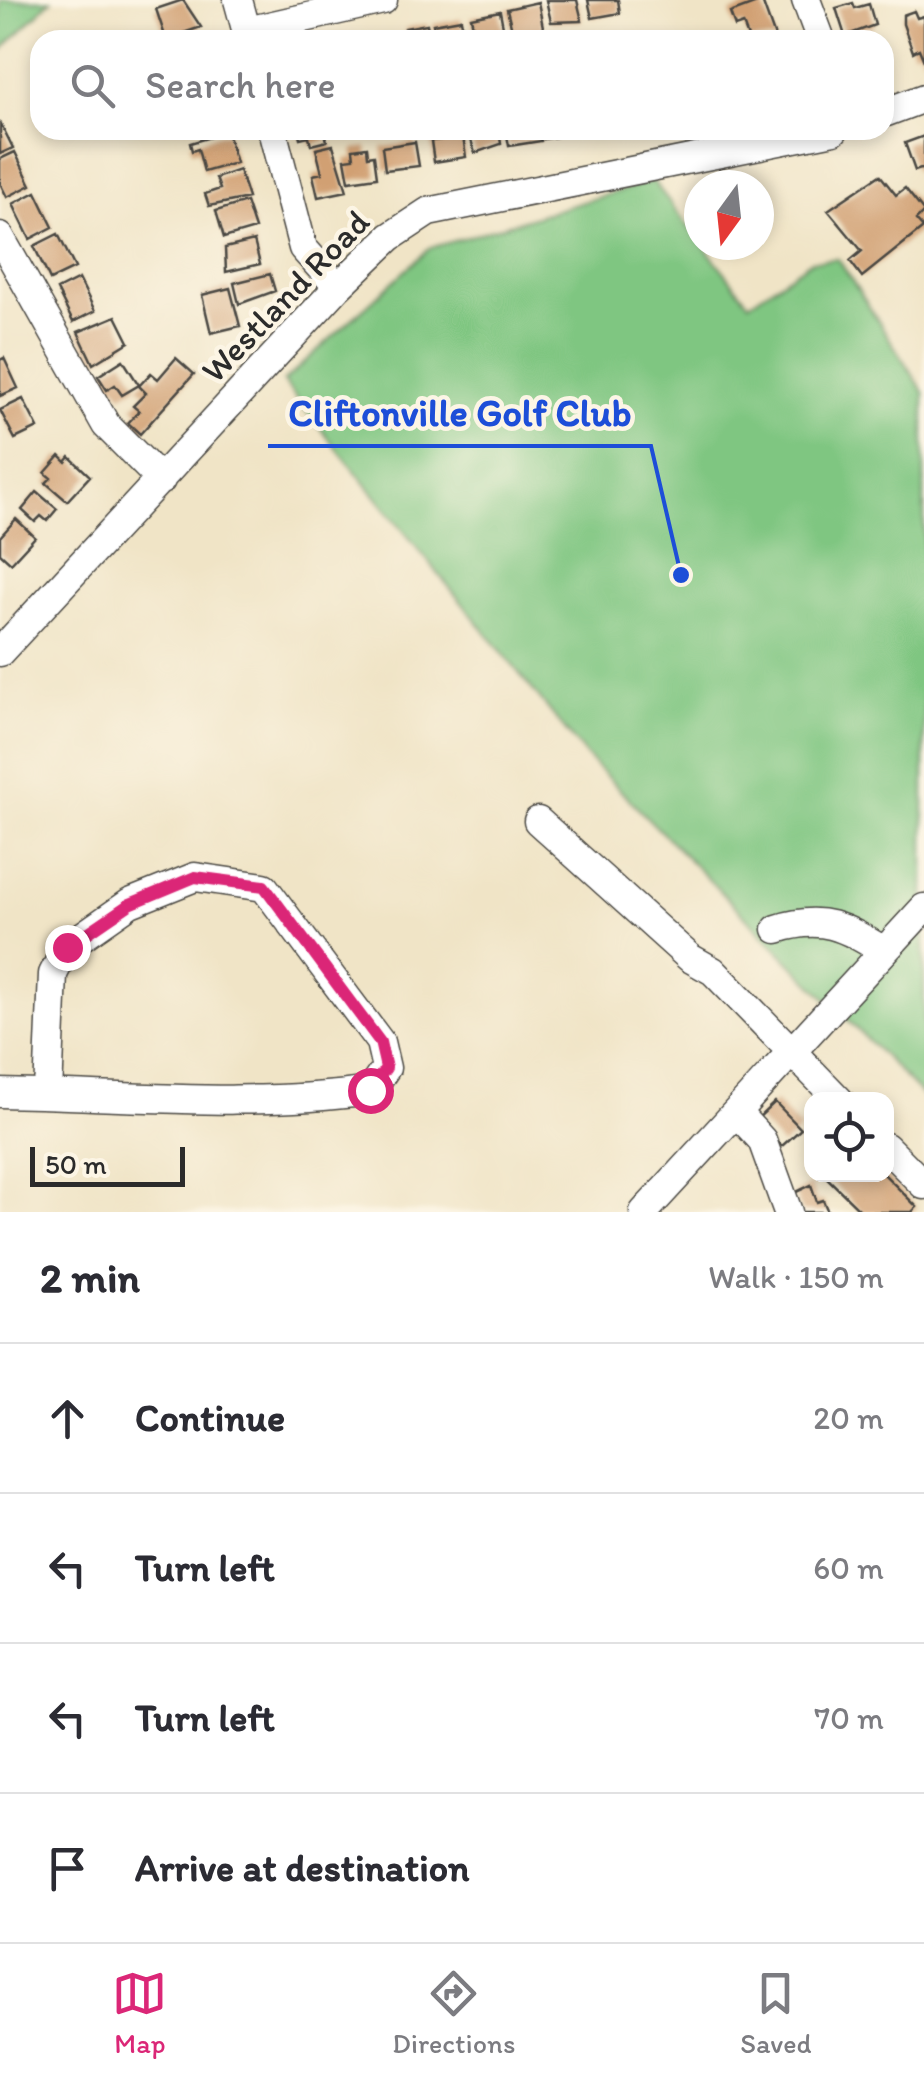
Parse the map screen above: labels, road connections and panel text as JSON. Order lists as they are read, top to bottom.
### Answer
{
  "streets": {
    "street": ["Westland Road"]
  },
  "places": ["Cliftonville Golf Club"],
  "scale_bar": "50 m",
  "north": "bottom",
  "page": {
    "search": "Search here",
    "scale": "50 m",
    "heading": ["2 min", "Walk · 150 m"],
    "list": [
      ["Continue", "20 m"],
      ["Turn left", "60 m"],
      ["Turn left", "70 m"],
      "Arrive at destination"
    ],
    "nav": ["Map", "Directions", "Saved"]
  }
}
